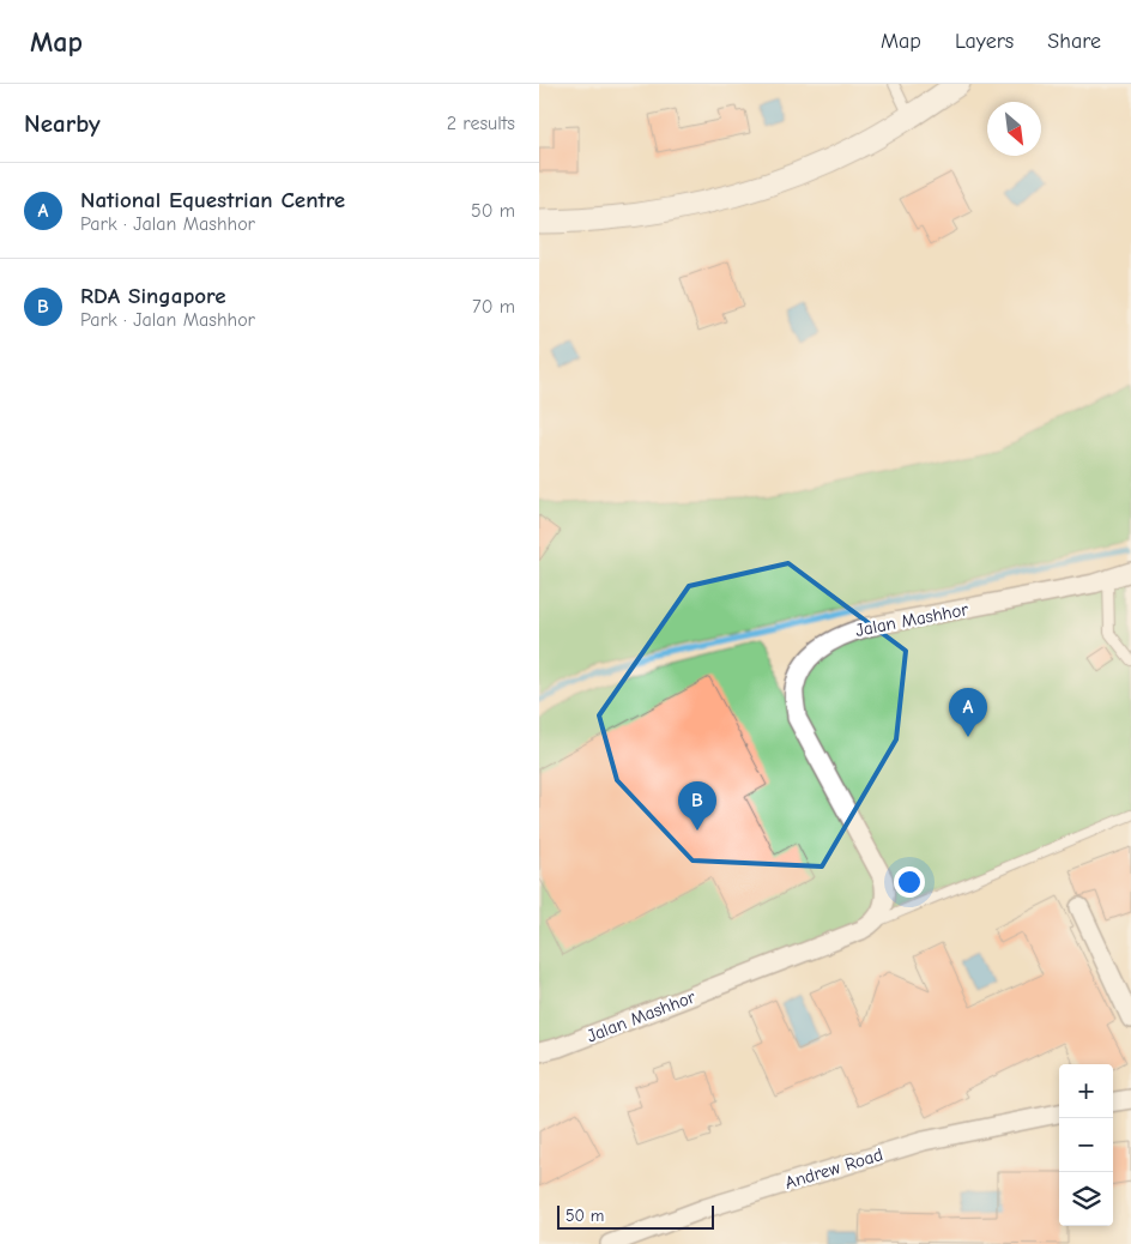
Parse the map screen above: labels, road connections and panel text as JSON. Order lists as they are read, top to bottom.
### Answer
{
  "streets": {
    "street": ["Jalan Mashhor", "Andrew Road"]
  },
  "scale_bar": "50 m",
  "north": "bottom right",
  "page": {
    "header": "Map",
    "nav": ["Map", "Layers", "Share"],
    "heading": ["Nearby", "2 results"],
    "list": [
      {
        "mark": "A",
        "name": "National Equestrian Centre",
        "note": "Park · Jalan Mashhor",
        "value": "50 m"
      },
      {
        "mark": "B",
        "name": "RDA Singapore",
        "note": "Park · Jalan Mashhor",
        "value": "70 m"
      }
    ],
    "pins": ["A", "B"],
    "map_buttons": ["+", "−"],
    "scale": "50 m"
  }
}
